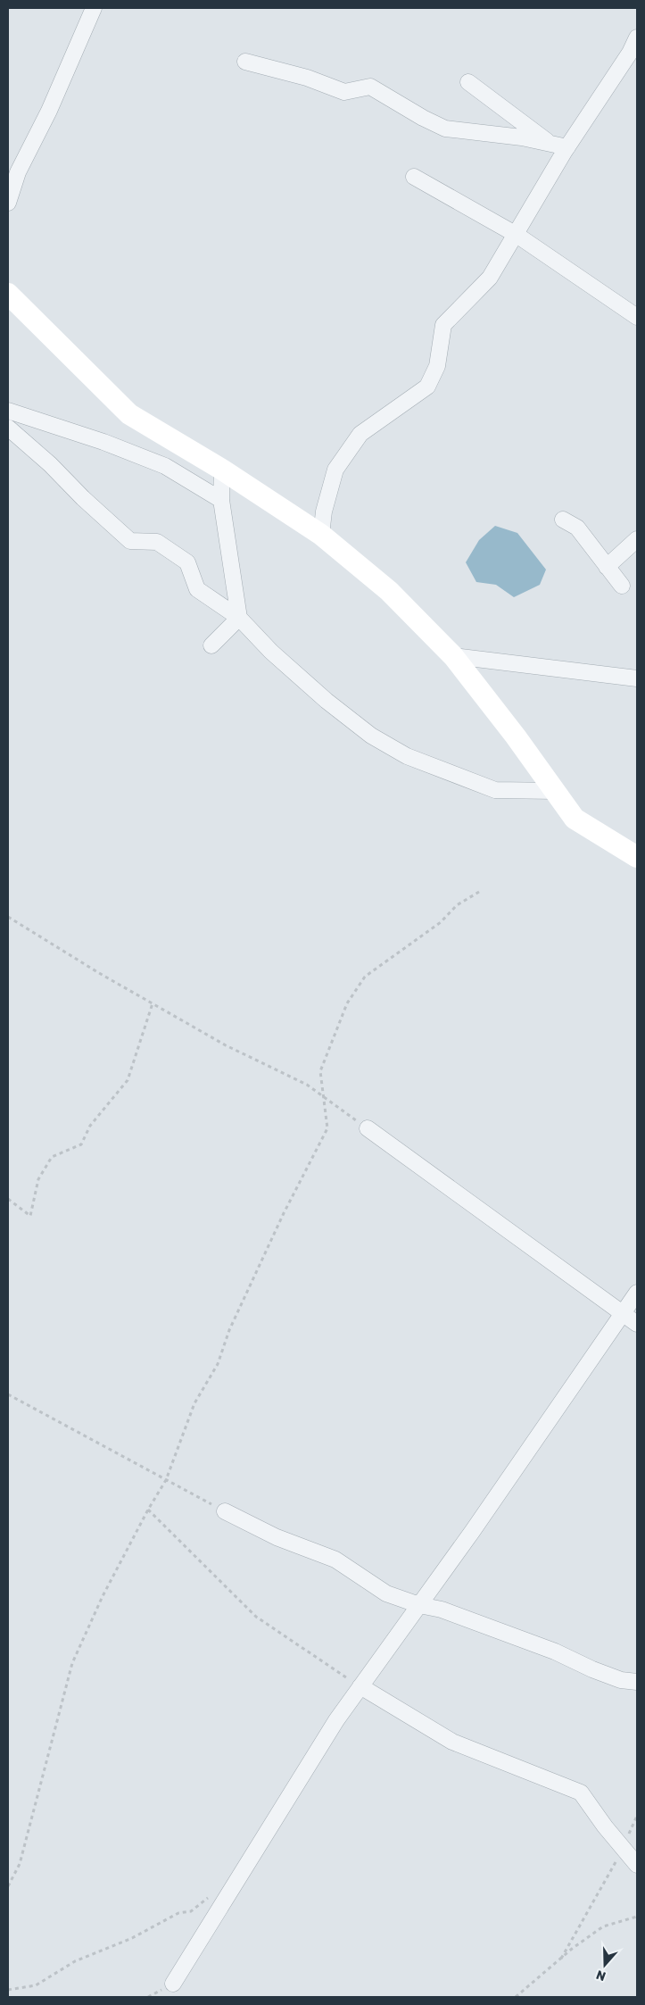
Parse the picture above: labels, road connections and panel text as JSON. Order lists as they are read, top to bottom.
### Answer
{
  "north": "bottom"
}
